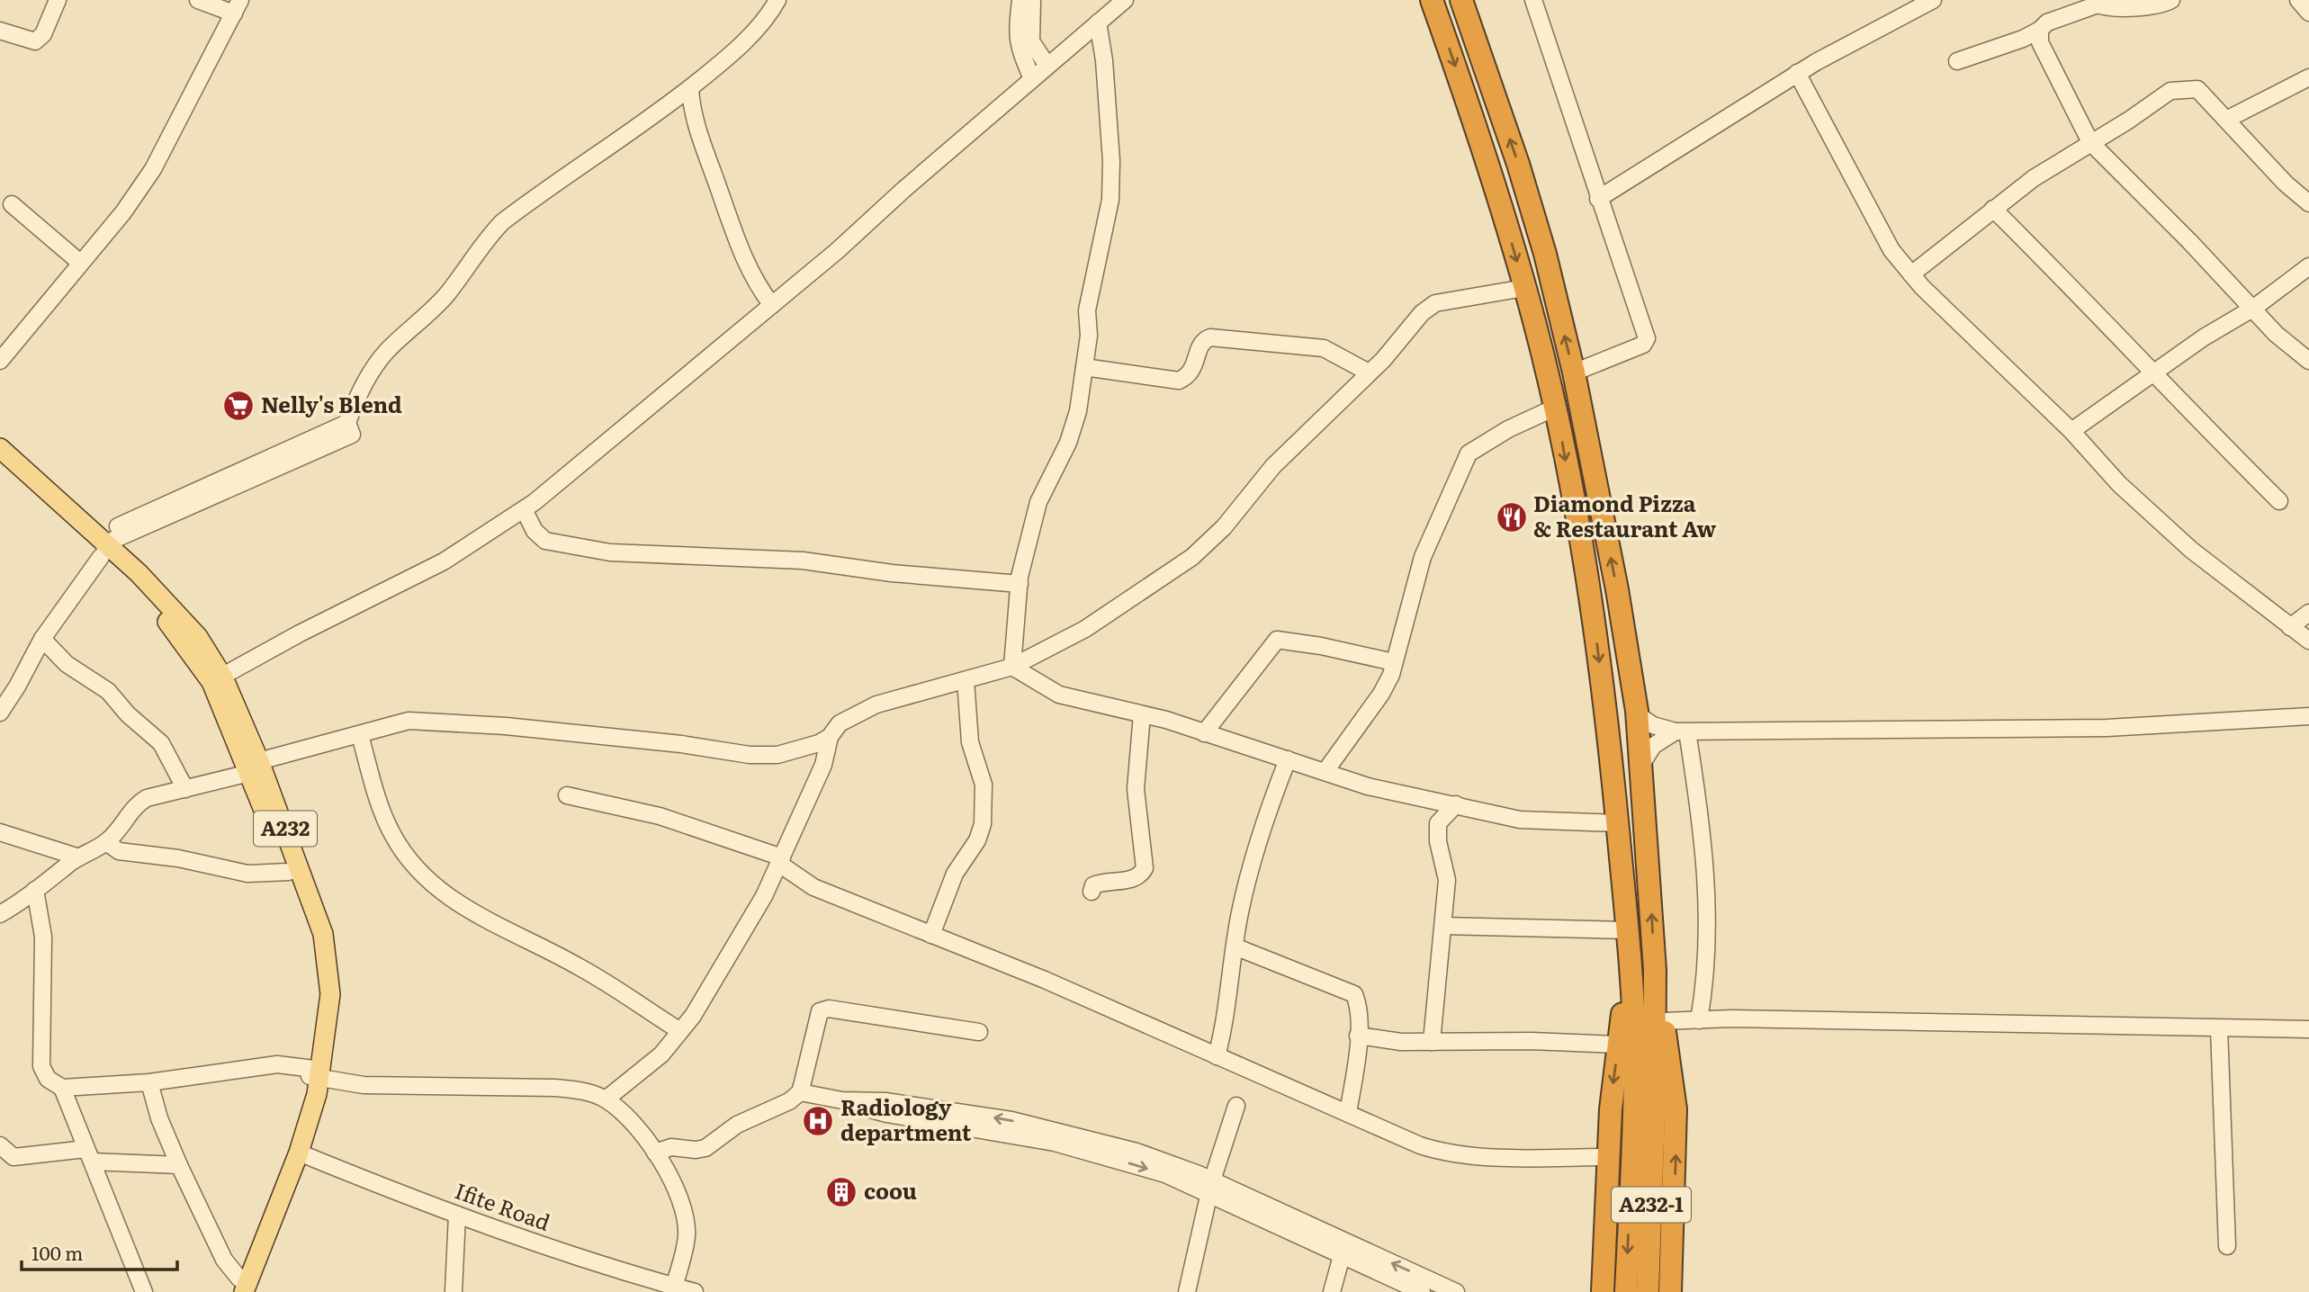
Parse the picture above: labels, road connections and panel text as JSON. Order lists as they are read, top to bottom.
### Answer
{
  "streets": {
    "highway": ["A232-1"],
    "main road": ["A232"],
    "street": ["Ifite Road"]
  },
  "crossings": [
    ["A232", "Ifite Road"]
  ],
  "places": {
    "supermarket": ["Nelly's Blend"],
    "restaurant": ["Diamond Pizza & Restaurant Aw"],
    "hospital": ["Radiology department"],
    "building": ["coou"]
  },
  "scale_bar": "100 m"
}
